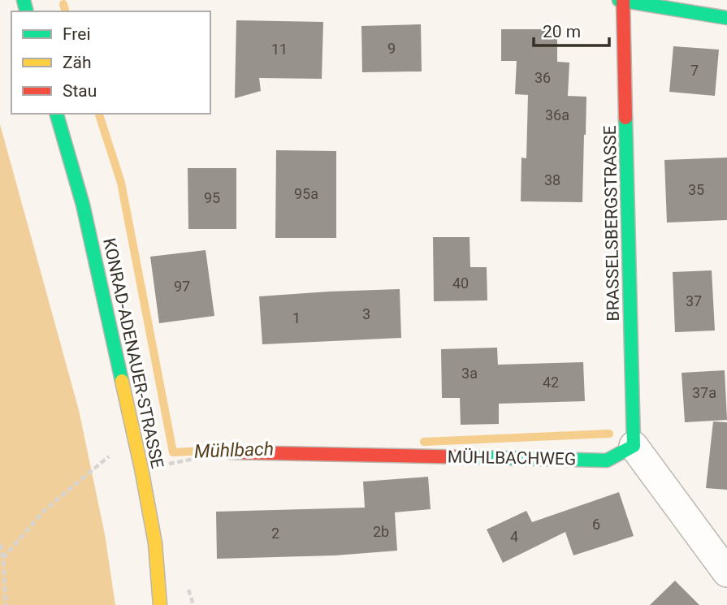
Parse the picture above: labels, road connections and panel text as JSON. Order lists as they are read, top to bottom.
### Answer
{
  "streets": {
    "street": ["BRASSELSBERGSTRASSE", "KONRAD-ADENAUER-STRASSE", "MÜHLBACHWEG"]
  },
  "crossings": [
    ["BRASSELSBERGSTRASSE", "MÜHLBACHWEG"]
  ],
  "water": ["Mühlbach"],
  "house_numbers": [
    "9",
    "11",
    "7",
    "36",
    "36a",
    "38",
    "35",
    "95a",
    "95",
    "40",
    "97",
    "37",
    "3",
    "1",
    "3a",
    "42",
    "37a",
    "6",
    "2b",
    "2",
    "4"
  ],
  "legend": ["Frei", "Zäh", "Stau"],
  "scale_bar": "20 m"
}
